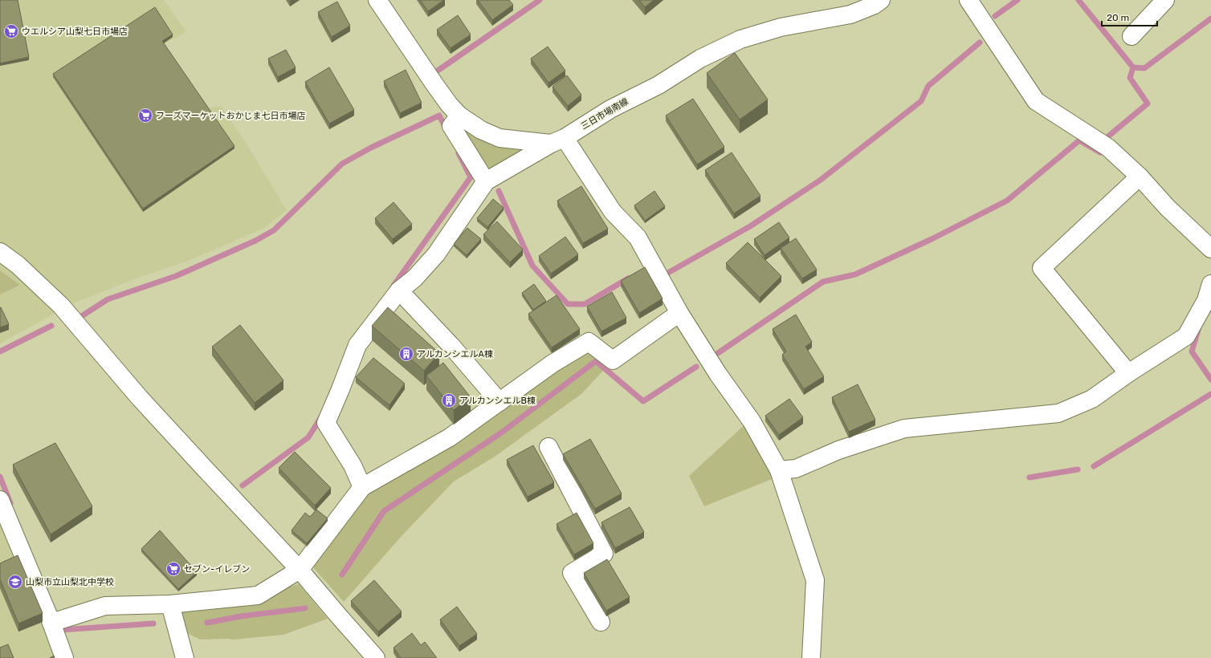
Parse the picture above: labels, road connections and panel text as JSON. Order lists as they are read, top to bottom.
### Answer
{
  "streets": {
    "street": ["三日市場南線"]
  },
  "places": {
    "supermarket": ["ウエルシア山梨七日市場店", "フーズマーケットおかじま七日市場店", "セブン-イレブン"],
    "building": ["アルカンシエルA棟", "アルカンシエルB棟"],
    "school or university": ["山梨市立山梨北中学校"]
  },
  "scale_bar": "20 m"
}
